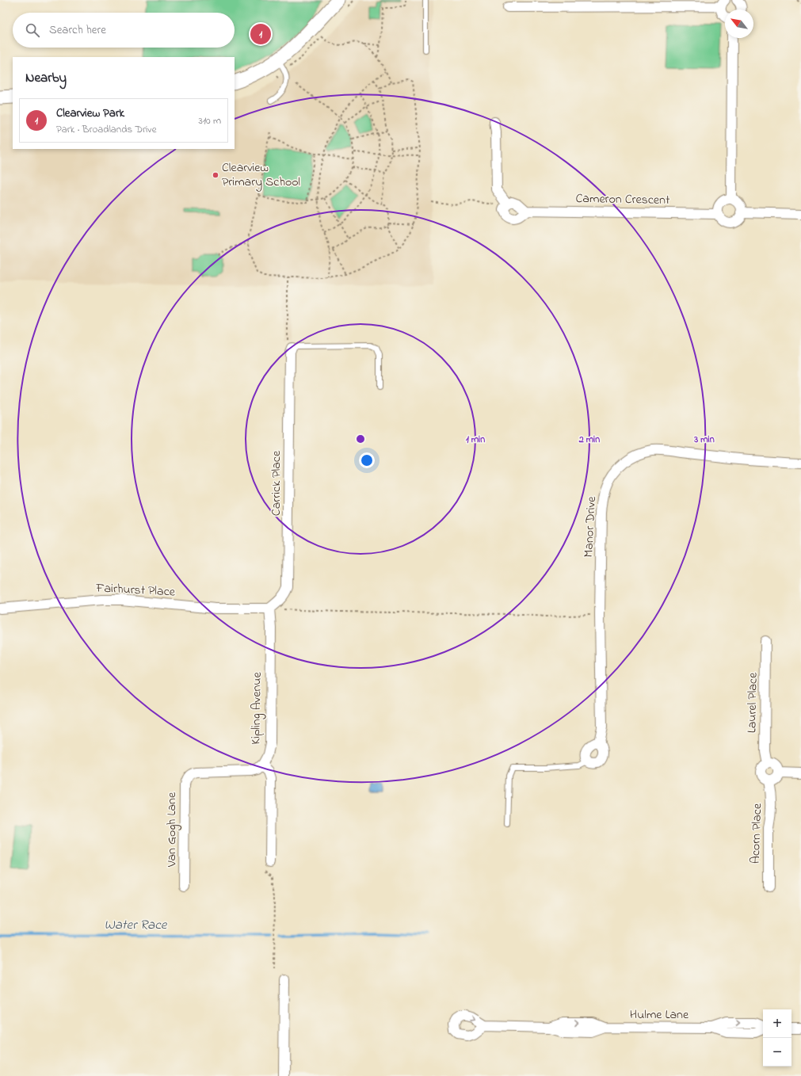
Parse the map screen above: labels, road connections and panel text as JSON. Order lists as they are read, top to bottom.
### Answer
{
  "streets": {
    "street": [
      "Cameron Crescent",
      "Carrick Place",
      "Manor Drive",
      "Fairhurst Place",
      "Laurel Place",
      "Kipling Avenue",
      "Van Gogh Lane",
      "Acorn Place",
      "Hulme Lane"
    ]
  },
  "crossings": [
    ["Carrick Place", "Fairhurst Place"],
    ["Carrick Place", "Kipling Avenue"],
    ["Fairhurst Place", "Kipling Avenue"],
    ["Laurel Place", "Acorn Place"],
    ["Kipling Avenue", "Van Gogh Lane"]
  ],
  "water": ["Water Race"],
  "places": ["Clearview Primary School"],
  "north": "top left",
  "page": {
    "search": "Search here",
    "pins": "1",
    "heading": "Nearby",
    "list": [
      {
        "mark": "1",
        "name": "Clearview Park",
        "note": "Park · Broadlands Drive",
        "value": "310 m"
      }
    ],
    "map_buttons": ["+", "−"]
  },
  "rings": ["1 min", "2 min", "3 min"]
}
